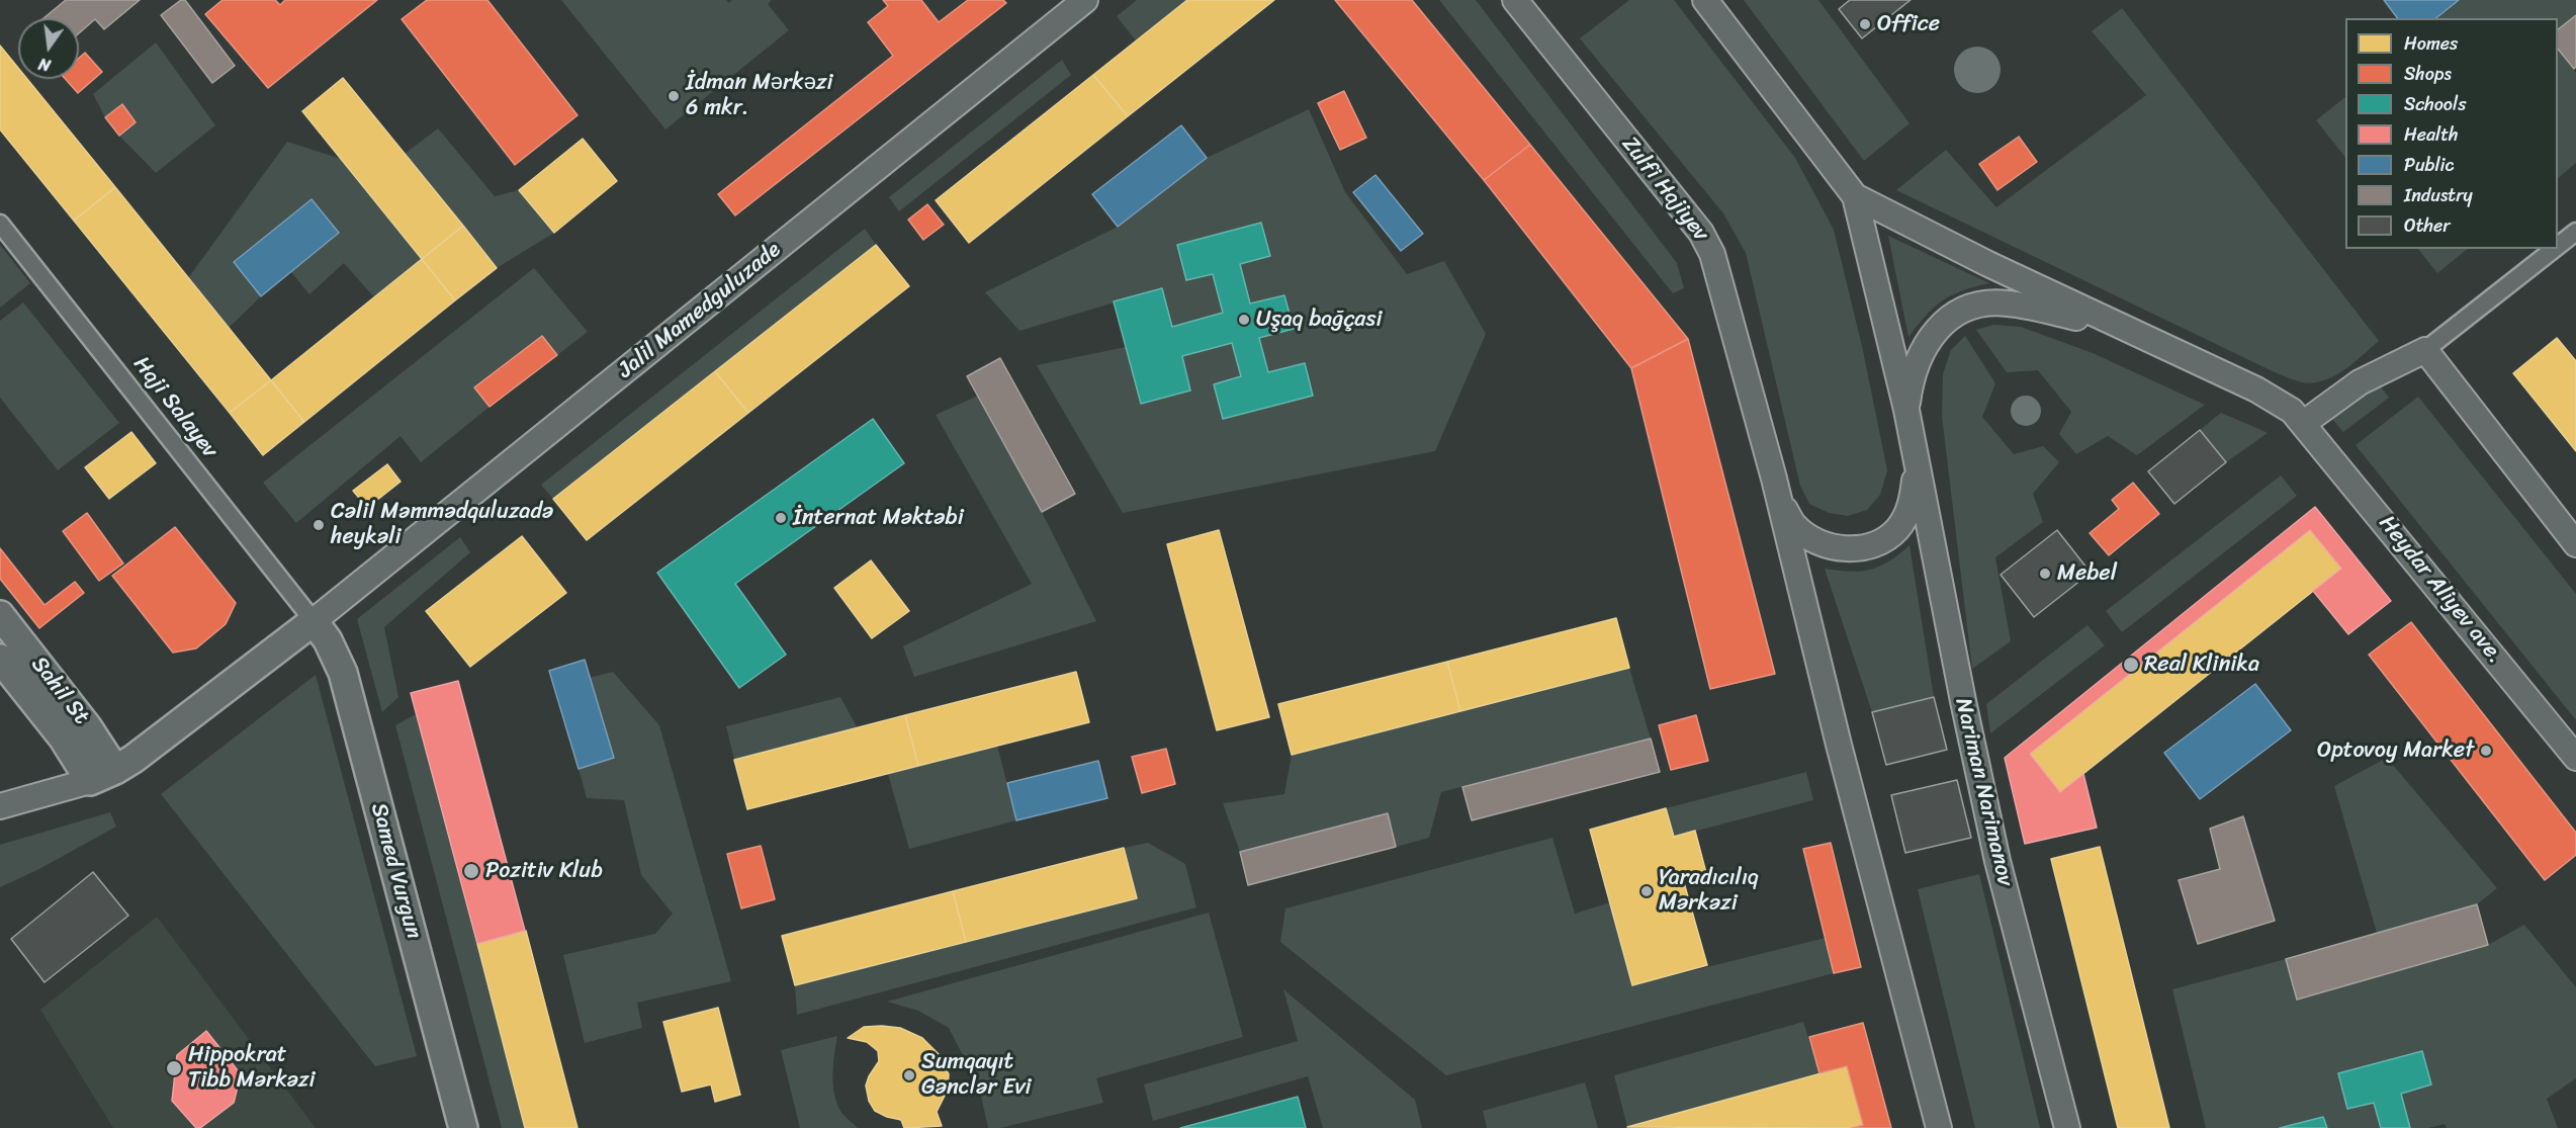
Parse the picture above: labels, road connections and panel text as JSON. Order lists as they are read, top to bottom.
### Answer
{
  "streets": {
    "main road": [
      "Zulfi Hajiyev",
      "Jalil Mamedguluzade",
      "Heydar Aliyev ave.",
      "Sahil St",
      "Nariman Narimanov",
      "Samed Vurgun"
    ],
    "street": ["Haji Salayev"]
  },
  "crossings": [
    ["Jalil Mamedguluzade", "Haji Salayev"],
    ["Jalil Mamedguluzade", "Samed Vurgun"],
    ["Haji Salayev", "Samed Vurgun"]
  ],
  "places": [
    "Office",
    "İdman Mәrkәzi 6 mkr.",
    "Uşaq bağçasi",
    "İnternat Məktəbi",
    "Cəlil Məmmədquluzadə heykəli",
    "Mebel",
    "Real Klinika",
    "Optovoy Market",
    "Pozitiv Klub",
    "Yaradıcılıq Mərkəzi",
    "Hippokrat Tibb Mərkəzi",
    "Sumqayıt Gənclər Evi"
  ],
  "legend": [
    "Homes",
    "Shops",
    "Schools",
    "Health",
    "Public",
    "Industry",
    "Other"
  ],
  "north": "bottom"
}
